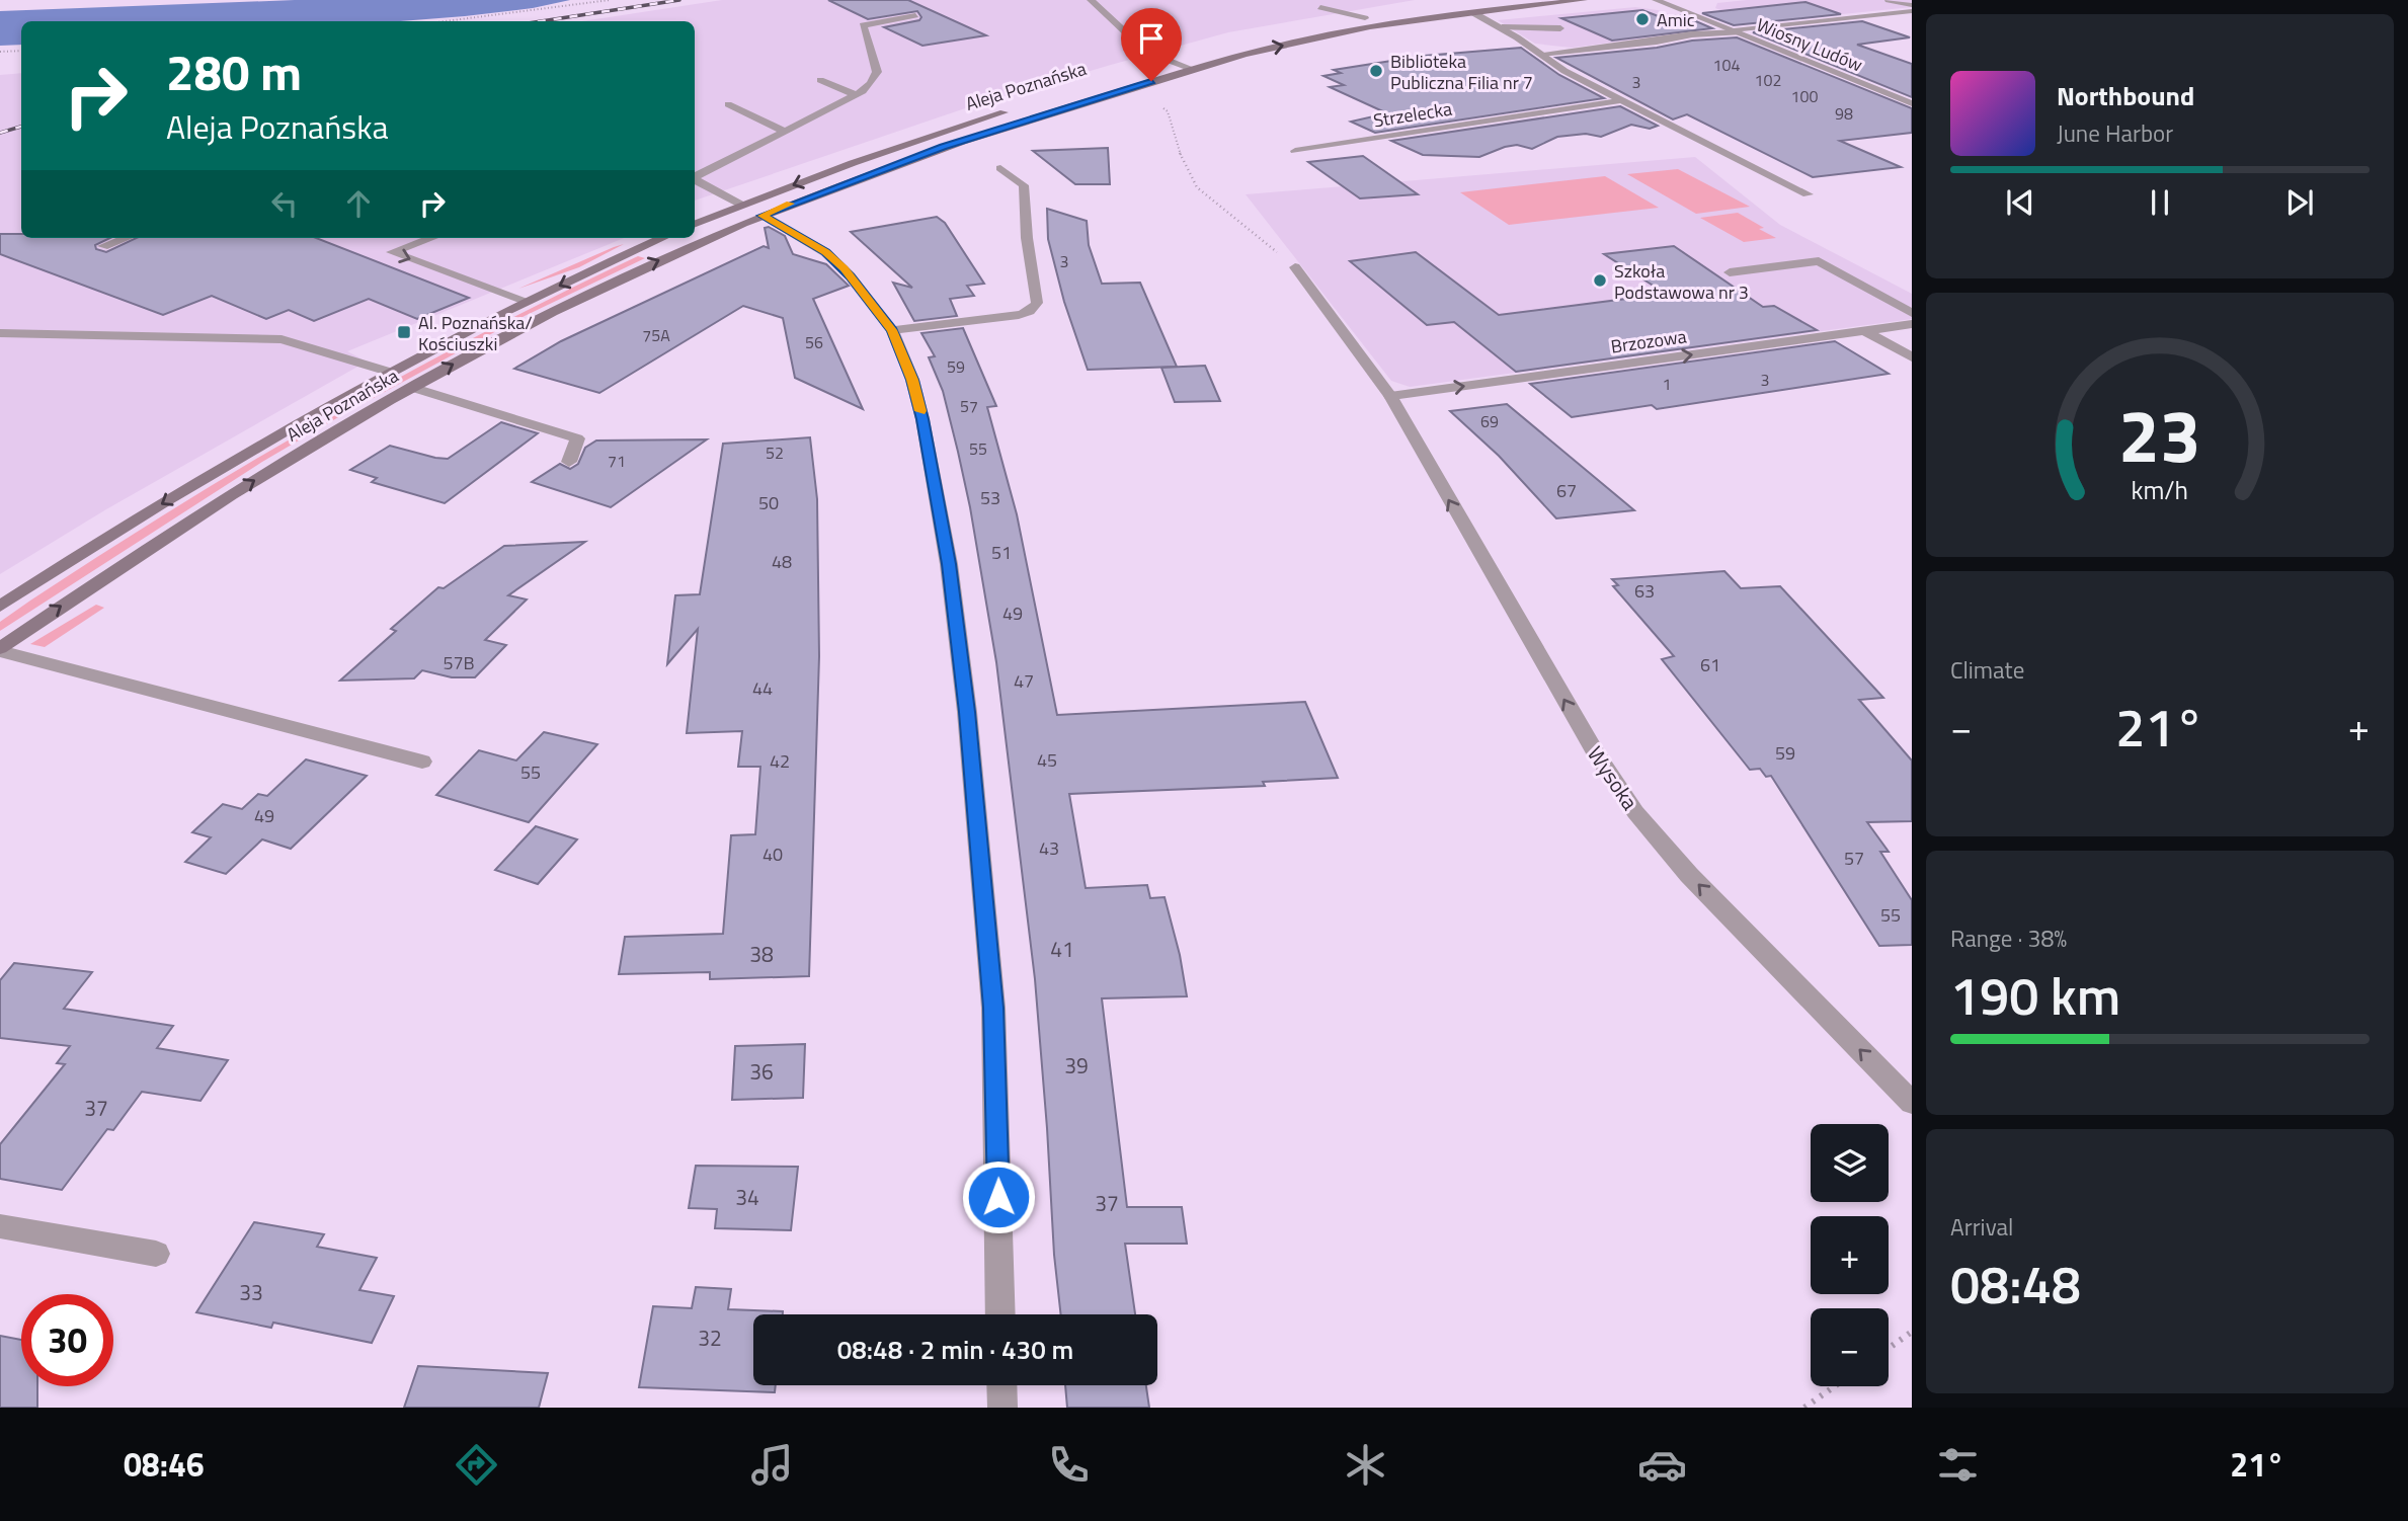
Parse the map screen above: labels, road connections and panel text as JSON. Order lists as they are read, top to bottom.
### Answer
{
  "streets": {
    "main road": ["Aleja Poznańska"],
    "street": [
      "Wiosny Ludów",
      "Strzelecka",
      "Brzozowa",
      "Wysoka"
    ]
  },
  "crossings": [
    ["Brzozowa", "Wysoka"]
  ],
  "one_way": ["Brzozowa", "Wysoka"],
  "places": {
    "other": ["Amic", "Biblioteka Publiczna Filia nr 7", "Szkoła Podstawowa nr 3"],
    "transit": ["Al. Poznańska/ Kościuszki"]
  },
  "house_numbers": [
    "104",
    "102",
    "3",
    "100",
    "98",
    "3",
    "75A",
    "56",
    "59",
    "3",
    "1",
    "57",
    "69",
    "55",
    "52",
    "71",
    "67",
    "53",
    "50",
    "51",
    "48",
    "63",
    "49",
    "57B",
    "61",
    "47",
    "44",
    "59",
    "45",
    "42",
    "55",
    "49",
    "43",
    "40",
    "57",
    "55",
    "41",
    "38",
    "39",
    "36",
    "37",
    "34",
    "37",
    "33",
    "32"
  ],
  "page": {
    "turn": ["280 m", "Aleja Poznańska"],
    "song": ["Northbound", "June Harbor"],
    "tile": [
      "Climate",
      ["Range · 38%", "190 km"],
      ["Arrival", "08:48"]
    ],
    "heat": ["−", "21°", "+"],
    "map_buttons": ["+", "−"],
    "limit": "30",
    "trip": "08:48 · 2 min · 430 m",
    "tabs": ["08:46", "21°"],
    "gauge": ["23", "km/h"]
  }
}
